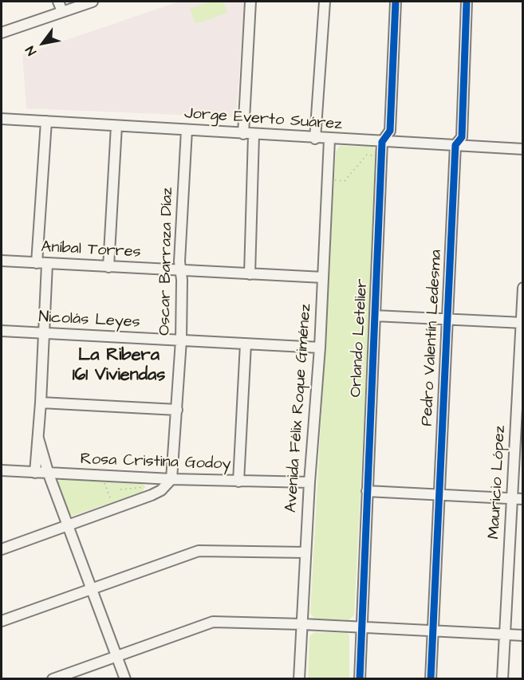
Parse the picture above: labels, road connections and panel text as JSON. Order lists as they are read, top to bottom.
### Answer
{
  "streets": {
    "street": [
      "Jorge Everto Suárez",
      "Aníbal Torres",
      "Oscar Barraza Díaz",
      "Nicolás Leyes",
      "Orlando Letelier",
      "Pedro Valentín Ledesma",
      "Avenida Félix Roque Giménez",
      "Rosa Cristina Godoy",
      "Mauricio López"
    ]
  },
  "crossings": [
    ["Jorge Everto Suárez", "Oscar Barraza Díaz"],
    ["Jorge Everto Suárez", "Orlando Letelier"],
    ["Jorge Everto Suárez", "Pedro Valentín Ledesma"],
    ["Jorge Everto Suárez", "Avenida Félix Roque Giménez"],
    ["Aníbal Torres", "Oscar Barraza Díaz"],
    ["Aníbal Torres", "Avenida Félix Roque Giménez"],
    ["Oscar Barraza Díaz", "Nicolás Leyes"],
    ["Oscar Barraza Díaz", "Rosa Cristina Godoy"],
    ["Nicolás Leyes", "Avenida Félix Roque Giménez"],
    ["Avenida Félix Roque Giménez", "Rosa Cristina Godoy"]
  ],
  "districts": ["La Ribera 161 Viviendas"],
  "north": "bottom left"
}
